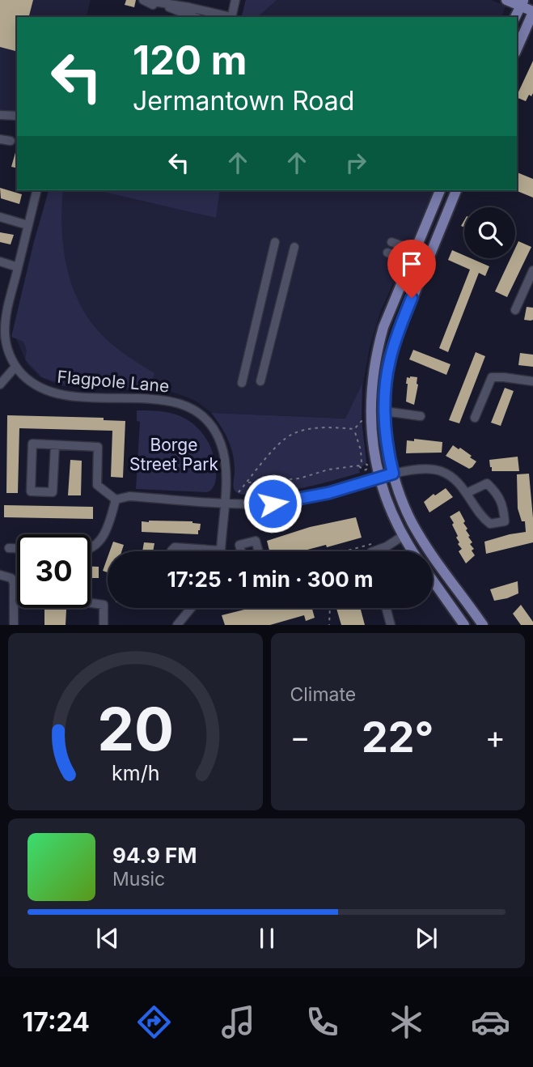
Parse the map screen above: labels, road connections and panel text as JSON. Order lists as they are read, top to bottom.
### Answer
{
  "streets": {
    "street": ["Flagpole Lane"]
  },
  "parks": ["Borge Street Park"],
  "page": {
    "turn": ["120 m", "Jermantown Road"],
    "limit": "30",
    "trip": "17:25 · 1 min · 300 m",
    "tile": "Climate",
    "heat": ["−", "22°", "+"],
    "song": ["94.9 FM", "Music"],
    "tabs": "17:24",
    "gauge": ["20", "km/h"]
  }
}
